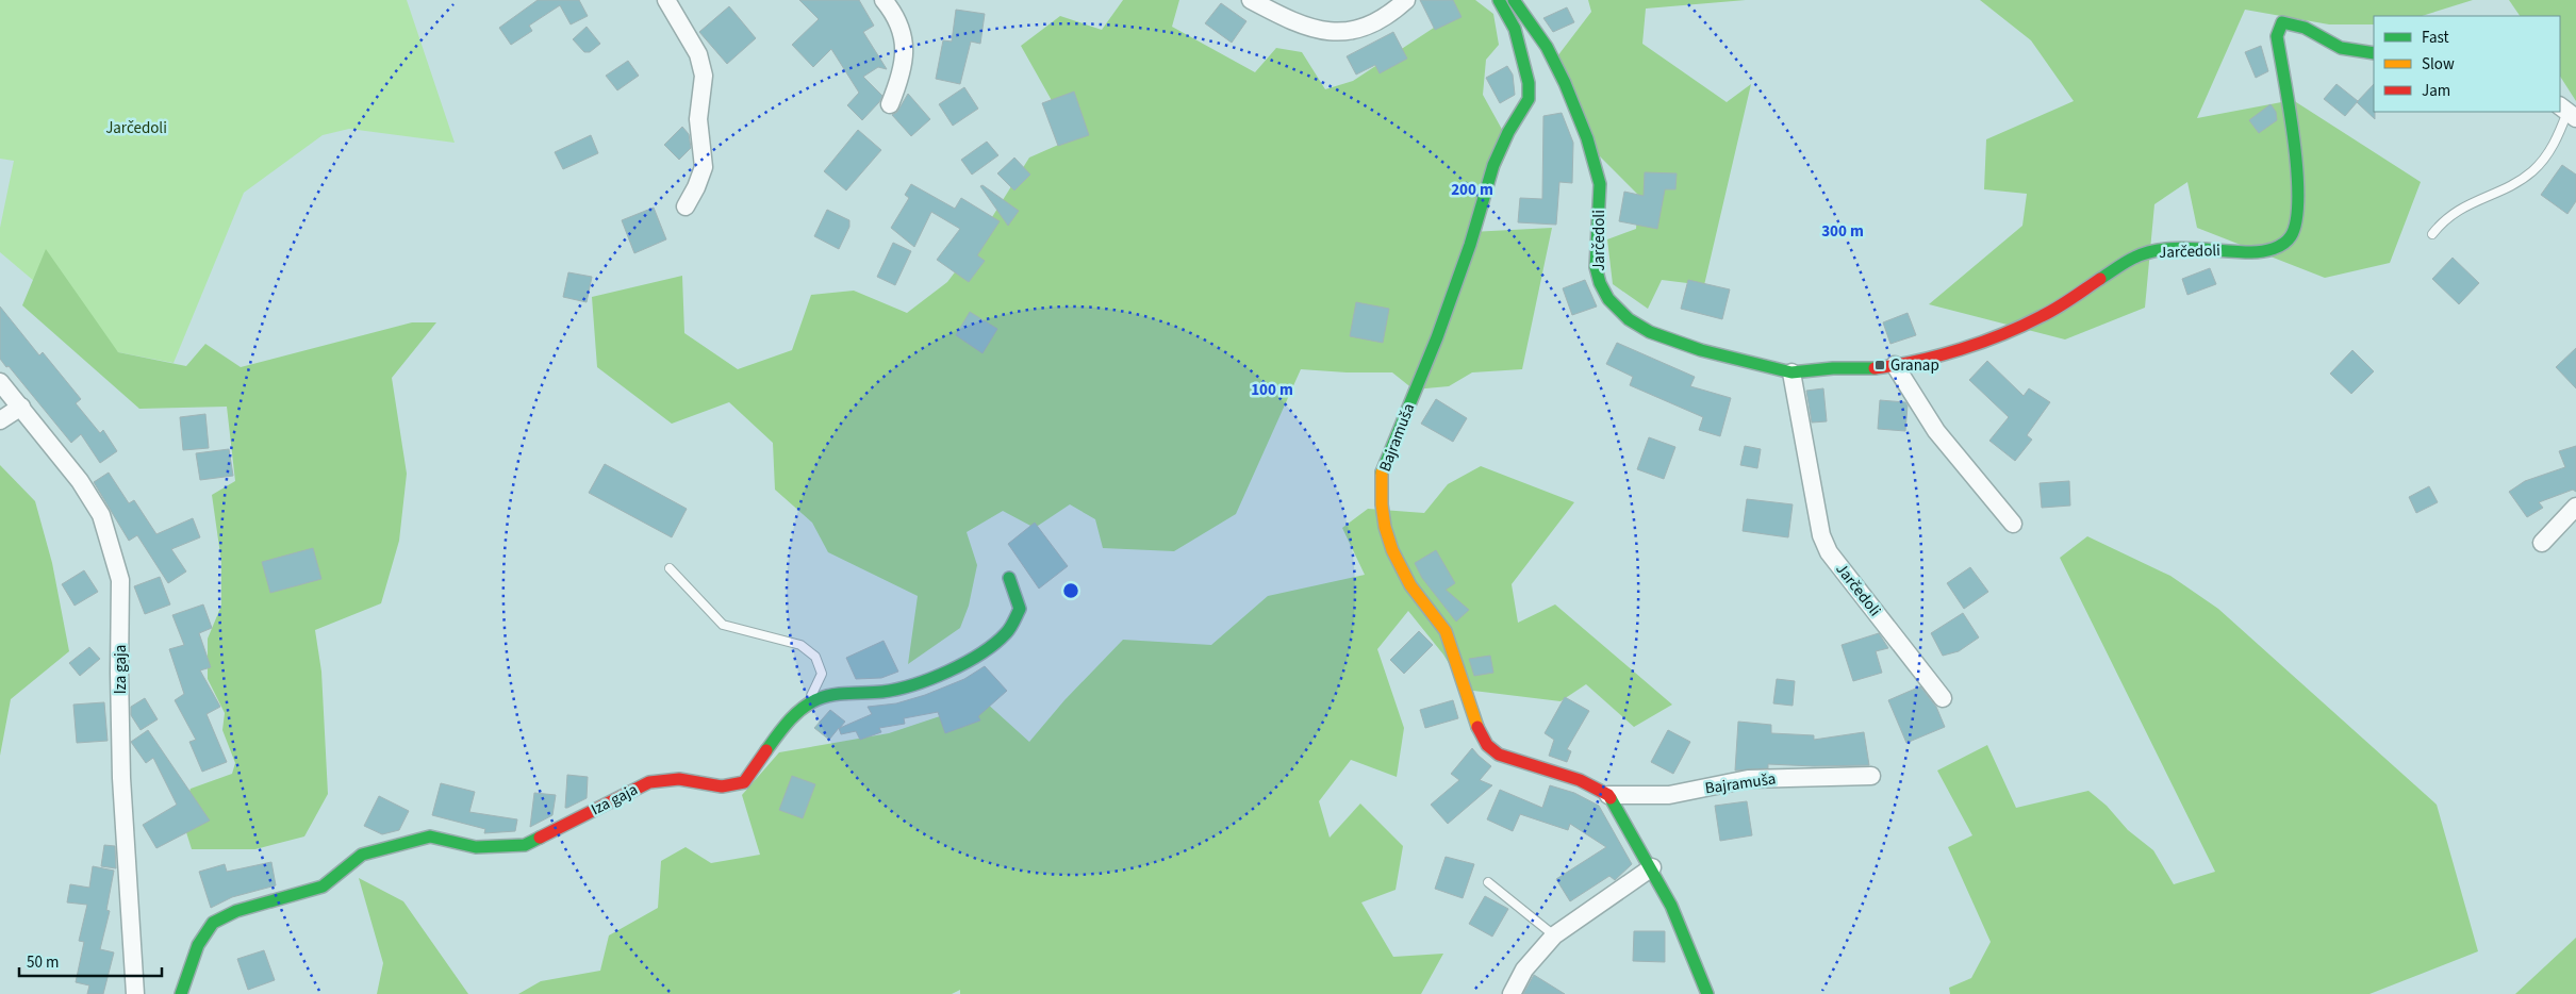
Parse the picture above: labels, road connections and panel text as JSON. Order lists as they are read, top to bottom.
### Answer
{
  "streets": {
    "street": ["Jarčedoli", "Bajramuša", "Iza gaja"]
  },
  "parks": ["Jarčedoli"],
  "places": {
    "transit": ["Granap"]
  },
  "legend": ["Fast", "Slow", "Jam"],
  "scale_bar": "50 m",
  "rings": ["200 m", "300 m", "100 m"]
}
